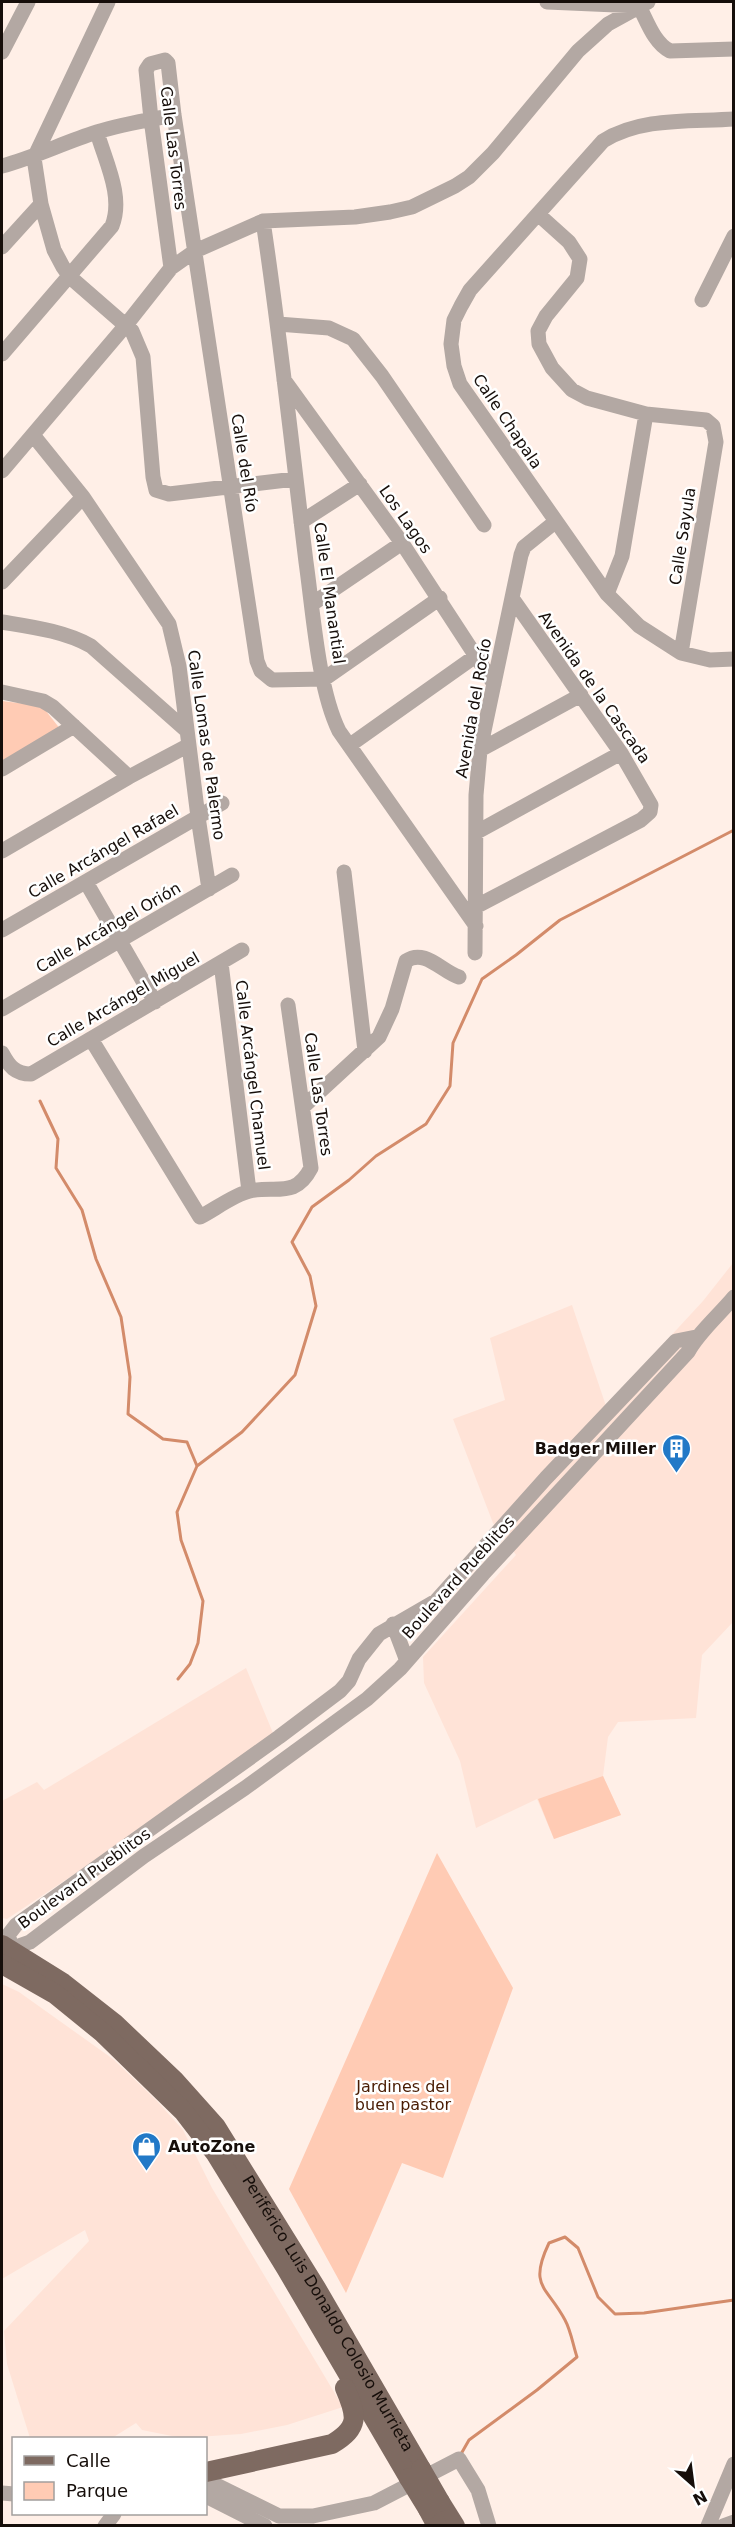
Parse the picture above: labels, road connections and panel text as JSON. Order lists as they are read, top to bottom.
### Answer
{
  "streets": {
    "main road": ["Periférico Luis Donaldo Colosio Murrieta"],
    "street": [
      "Calle Las Torres",
      "Calle Chapala",
      "Calle del Río",
      "Los Lagos",
      "Calle Sayula",
      "Calle El Manantial",
      "Avenida de la Cascada",
      "Avenida del Rocío",
      "Calle Lomas de Palermo",
      "Calle Arcángel Rafael",
      "Calle Arcángel Orión",
      "Calle Arcángel Miguel",
      "Calle Arcángel Chamuel",
      "Boulevard Pueblitos"
    ]
  },
  "crossings": [
    ["Calle Las Torres", "Calle del Río"],
    ["Calle Las Torres", "Calle Arcángel Miguel"],
    ["Calle Las Torres", "Calle Arcángel Chamuel"],
    ["Calle Chapala", "Calle Sayula"],
    ["Calle Chapala", "Avenida del Rocío"],
    ["Calle del Río", "Calle El Manantial"],
    ["Los Lagos", "Calle El Manantial"],
    ["Los Lagos", "Avenida del Rocío"],
    ["Calle El Manantial", "Avenida del Rocío"],
    ["Avenida de la Cascada", "Avenida del Rocío"],
    ["Calle Lomas de Palermo", "Calle Arcángel Rafael"],
    ["Calle Lomas de Palermo", "Calle Arcángel Orión"],
    ["Calle Arcángel Miguel", "Calle Arcángel Chamuel"],
    ["Boulevard Pueblitos", "Periférico Luis Donaldo Colosio Murrieta"]
  ],
  "parks": ["Jardines del buen pastor"],
  "places": {
    "building": ["Badger Miller"],
    "shop": ["AutoZone"]
  },
  "legend": ["Calle", "Parque"],
  "north": "bottom right"
}
